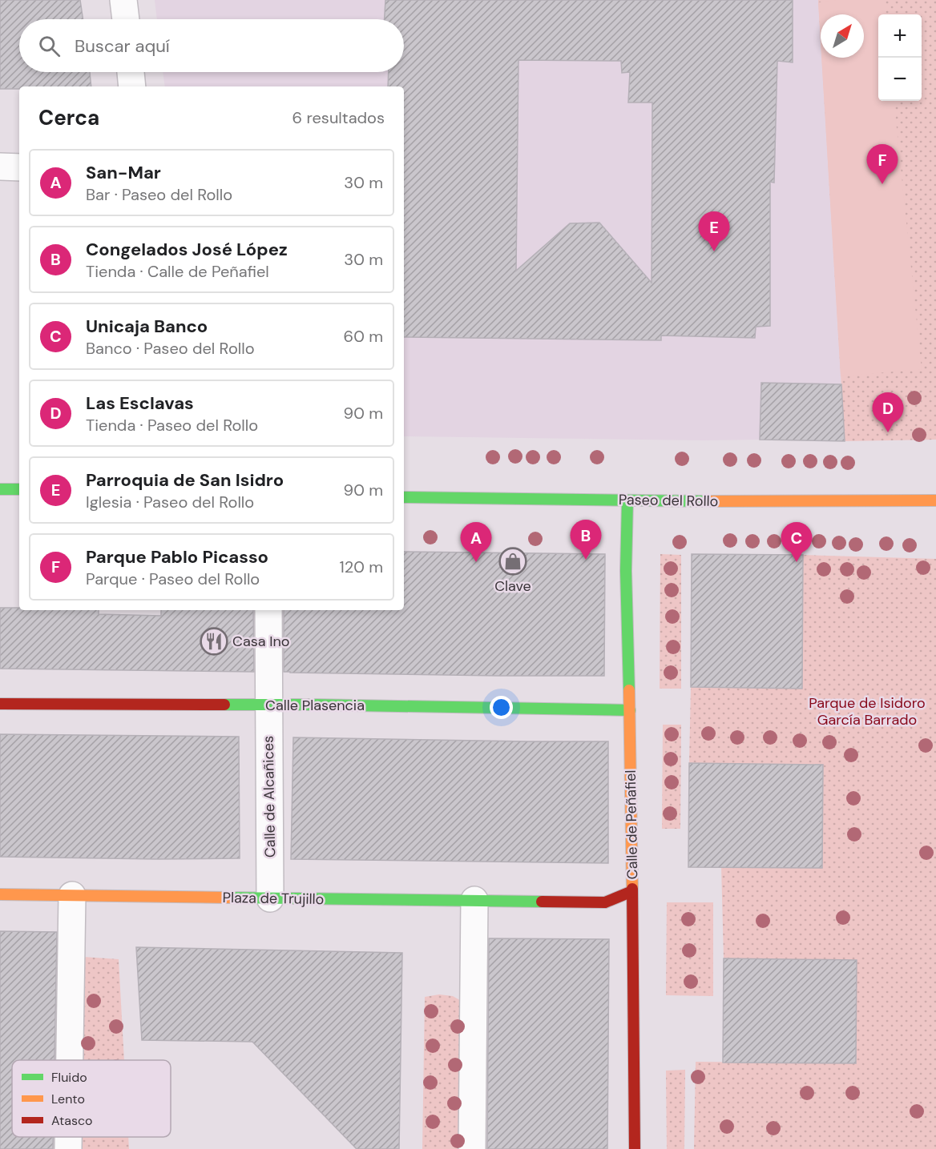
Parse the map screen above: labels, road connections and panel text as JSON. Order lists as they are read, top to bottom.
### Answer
{
  "streets": {
    "street": [
      "Paseo del Rollo",
      "Calle Plasencia",
      "Calle de Alcañices",
      "Calle de Peñafiel",
      "Plaza de Trujillo"
    ]
  },
  "crossings": [
    ["Paseo del Rollo", "Calle de Peñafiel"],
    ["Calle Plasencia", "Calle de Alcañices"],
    ["Calle Plasencia", "Calle de Peñafiel"],
    ["Calle de Alcañices", "Plaza de Trujillo"],
    ["Calle de Peñafiel", "Plaza de Trujillo"]
  ],
  "parks": ["Parque de Isidoro García Barrado"],
  "places": {
    "shop": ["Clave"],
    "restaurant": ["Casa Ino"]
  },
  "legend": ["Fluido", "Lento", "Atasco"],
  "north": "top right",
  "page": {
    "map_buttons": ["+", "−"],
    "search": "Buscar aquí",
    "heading": ["Cerca", "6 resultados"],
    "pins": [
      "F",
      "E",
      "D",
      "B",
      "A",
      "C"
    ],
    "list": [
      {
        "mark": "A",
        "name": "San-Mar",
        "note": "Bar · Paseo del Rollo",
        "value": "30 m"
      },
      {
        "mark": "B",
        "name": "Congelados José López",
        "note": "Tienda · Calle de Peñafiel",
        "value": "30 m"
      },
      {
        "mark": "C",
        "name": "Unicaja Banco",
        "note": "Banco · Paseo del Rollo",
        "value": "60 m"
      },
      {
        "mark": "D",
        "name": "Las Esclavas",
        "note": "Tienda · Paseo del Rollo",
        "value": "90 m"
      },
      {
        "mark": "E",
        "name": "Parroquia de San Isidro",
        "note": "Iglesia · Paseo del Rollo",
        "value": "90 m"
      },
      {
        "mark": "F",
        "name": "Parque Pablo Picasso",
        "note": "Parque · Paseo del Rollo",
        "value": "120 m"
      }
    ]
  }
}
